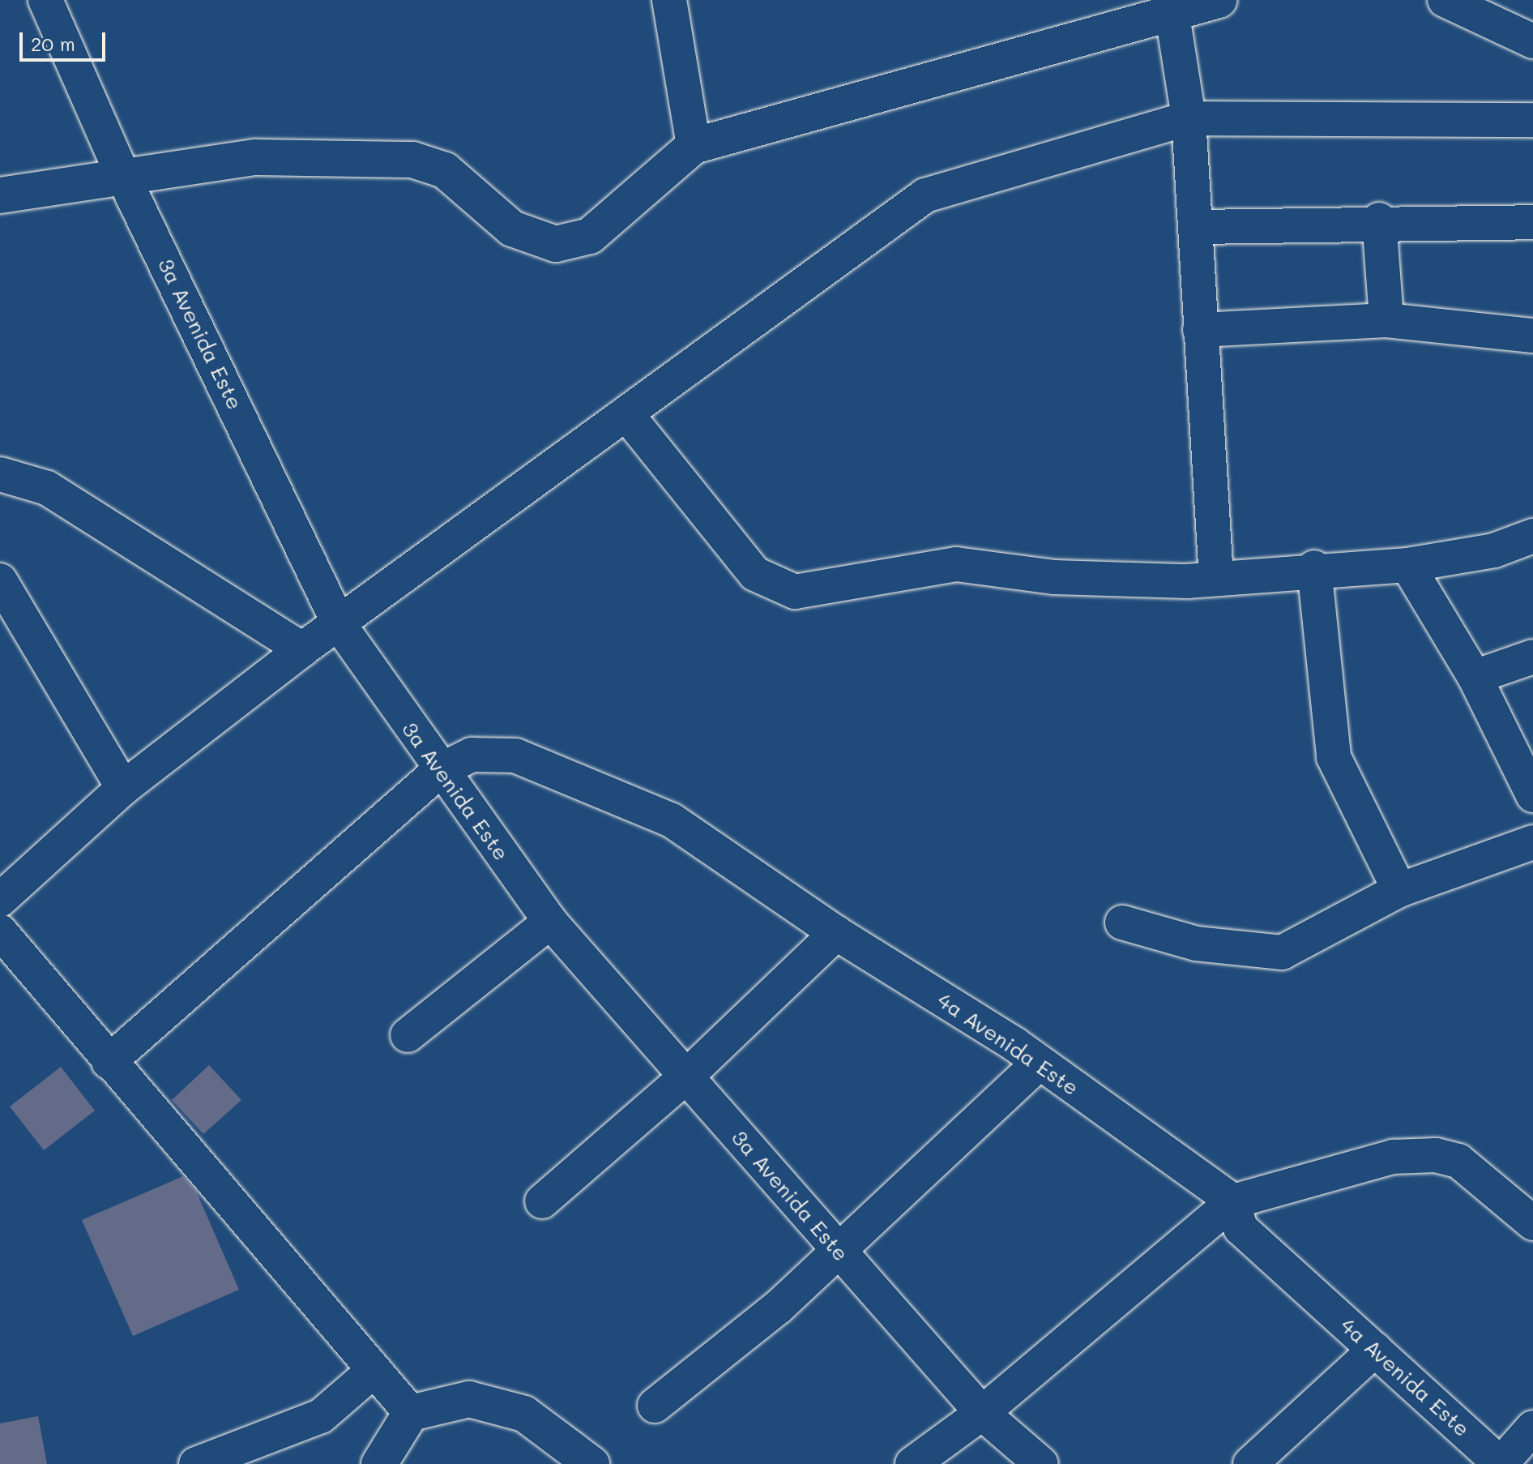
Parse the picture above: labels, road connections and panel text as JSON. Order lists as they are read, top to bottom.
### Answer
{
  "streets": {
    "street": ["3a Avenida Este", "4a Avenida Este"]
  },
  "crossings": [
    ["3a Avenida Este", "4a Avenida Este"]
  ],
  "scale_bar": "20 m"
}
